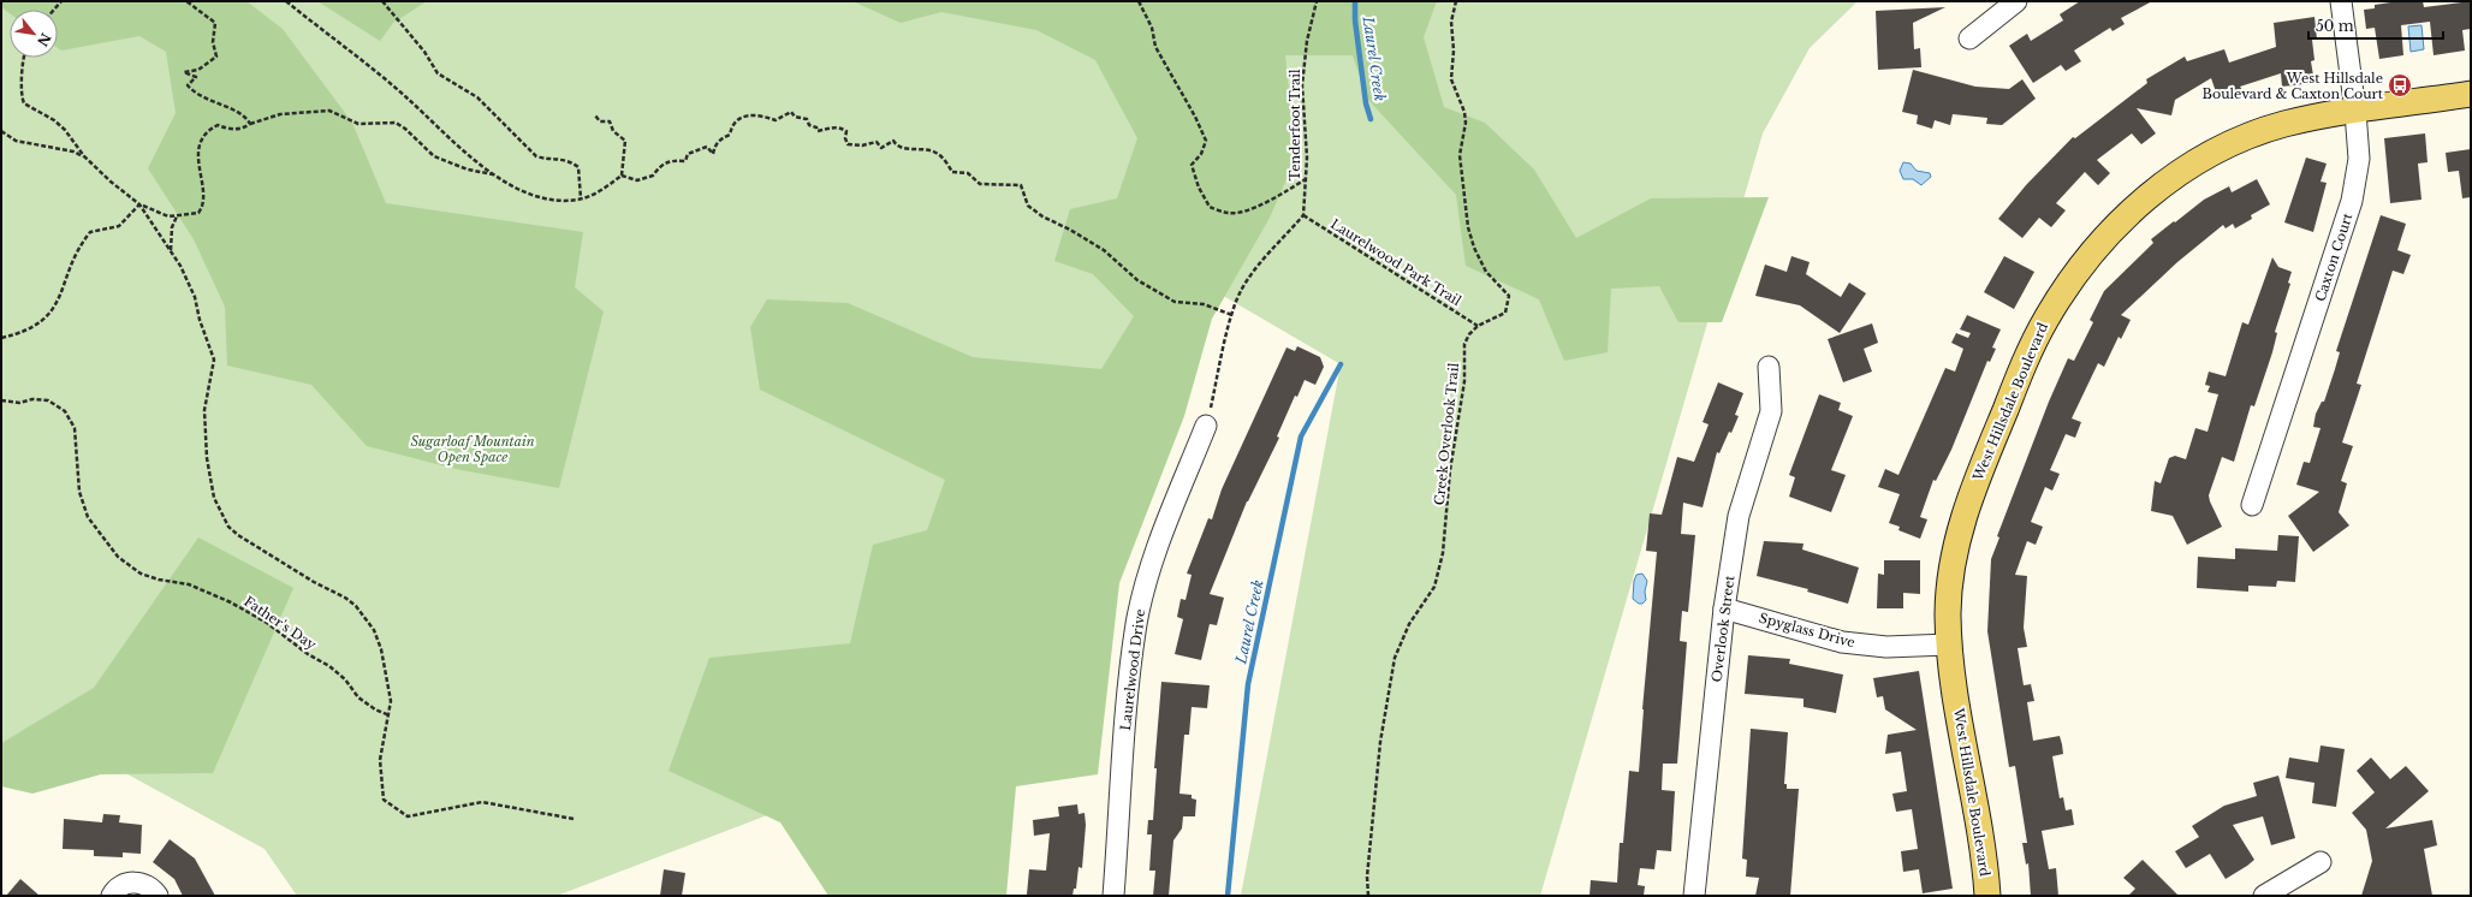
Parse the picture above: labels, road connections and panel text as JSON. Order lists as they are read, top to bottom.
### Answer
{
  "streets": {
    "main road": ["West Hillsdale Boulevard"],
    "street": [
      "Caxton Court",
      "Overlook Street",
      "Spyglass Drive",
      "Laurelwood Drive"
    ],
    "path": [
      "Tenderfoot Trail",
      "Laurelwood Park Trail",
      "Creek Overlook Trail",
      "Father's Day"
    ]
  },
  "crossings": [
    ["Tenderfoot Trail", "Laurelwood Park Trail"],
    ["Caxton Court", "West Hillsdale Boulevard"],
    ["Laurelwood Park Trail", "Creek Overlook Trail"],
    ["West Hillsdale Boulevard", "Spyglass Drive"],
    ["Overlook Street", "Spyglass Drive"]
  ],
  "water": ["Laurel Creek"],
  "parks": ["Sugarloaf Mountain Open Space"],
  "places": {
    "bus stop": ["West Hillsdale Boulevard & Caxton Court"]
  },
  "scale_bar": "50 m",
  "north": "bottom right"
}
